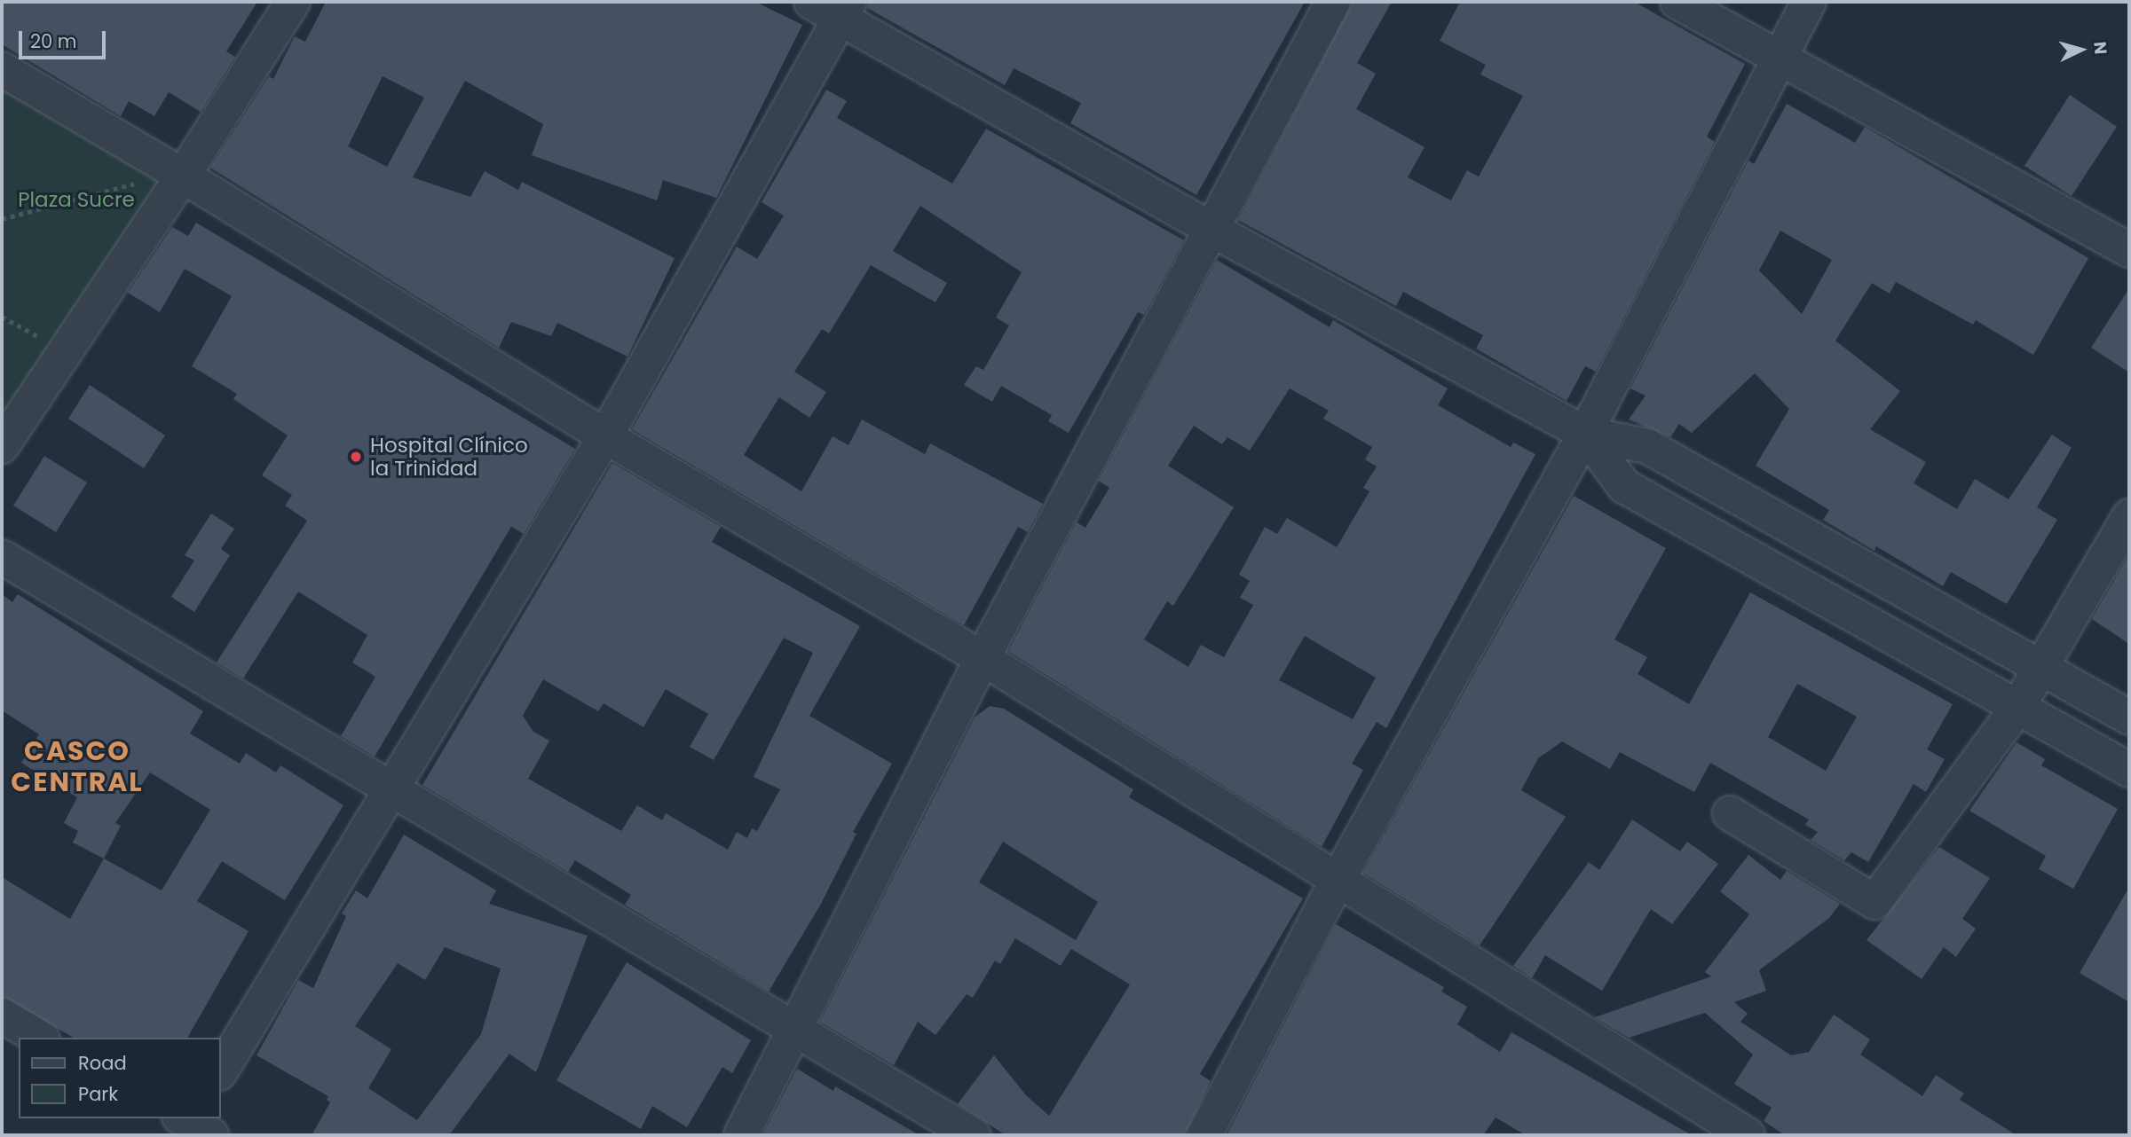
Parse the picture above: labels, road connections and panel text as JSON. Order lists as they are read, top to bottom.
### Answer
{
  "districts": ["CASCO CENTRAL"],
  "parks": ["Plaza Sucre"],
  "places": ["Hospital Clínico la Trinidad"],
  "legend": ["Road", "Park"],
  "scale_bar": "20 m",
  "north": "right"
}
